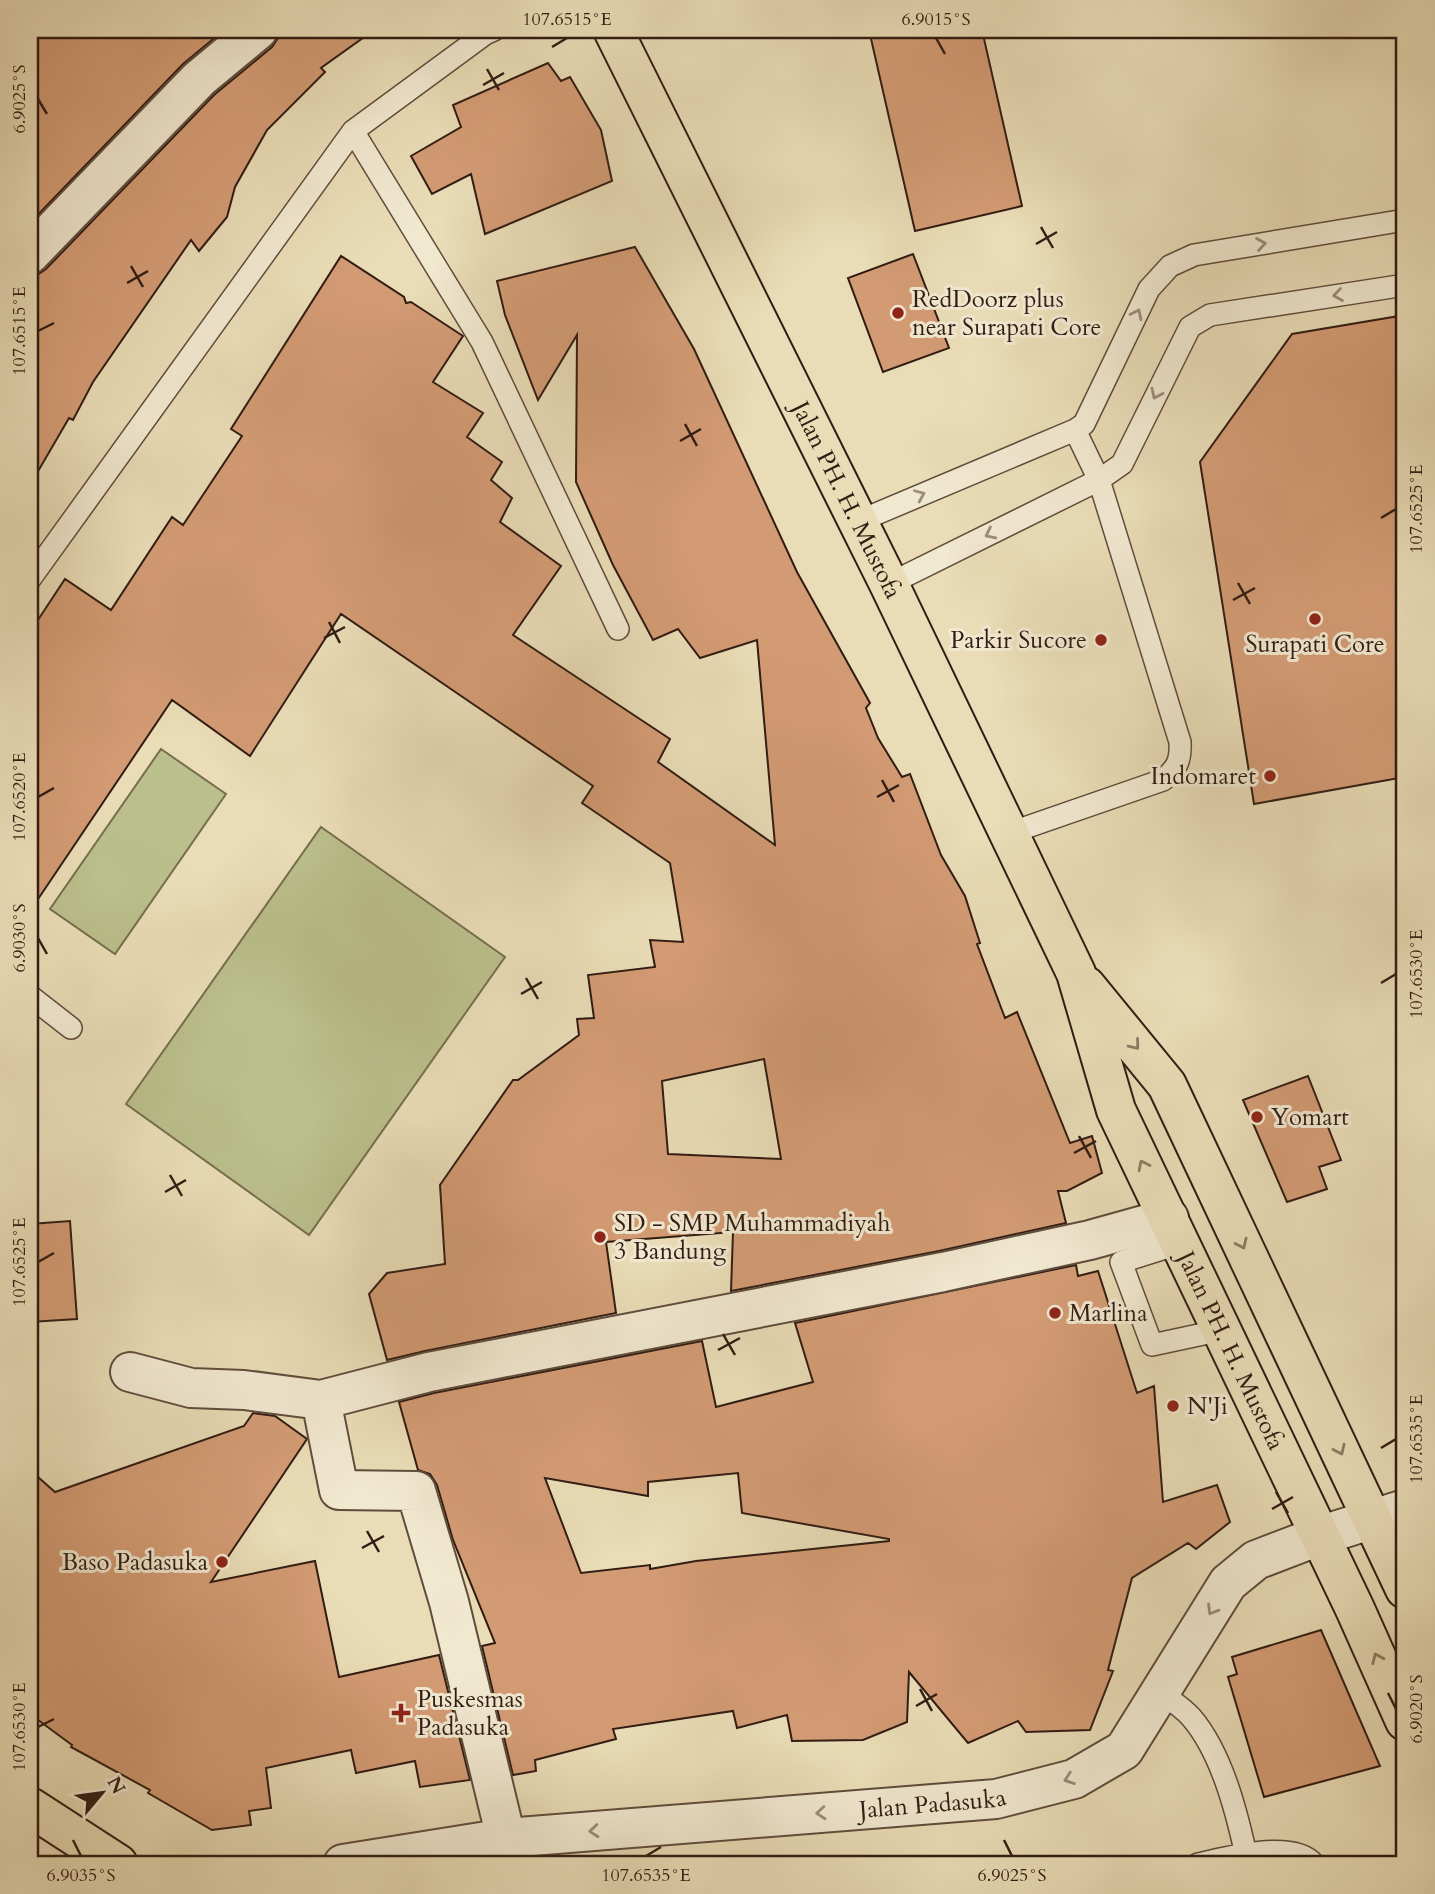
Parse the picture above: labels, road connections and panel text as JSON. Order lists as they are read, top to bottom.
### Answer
{
  "streets": {
    "main road": ["Jalan PH. H. Mustofa"],
    "street": ["Jalan Padasuka"]
  },
  "crossings": [
    ["Jalan PH. H. Mustofa", "Jalan Padasuka"]
  ],
  "one_way": ["Jalan Padasuka"],
  "places": {
    "other": [
      "RedDoorz plus near Surapati Core",
      "Surapati Core",
      "Parkir Sucore",
      "Indomaret",
      "Yomart",
      "SD - SMP Muhammadiyah 3 Bandung",
      "Marlina",
      "N'Ji",
      "Baso Padasuka"
    ],
    "health": ["Puskesmas Padasuka"]
  },
  "north": "top right",
  "coordinates": [
    "107.6515°E",
    "6.9015°S",
    "6.9025°S",
    "107.6525°E",
    "107.6520°E",
    "6.9030°S",
    "107.6530°E",
    "107.6535°E",
    "6.9020°S",
    "6.9035°S"
  ]
}
